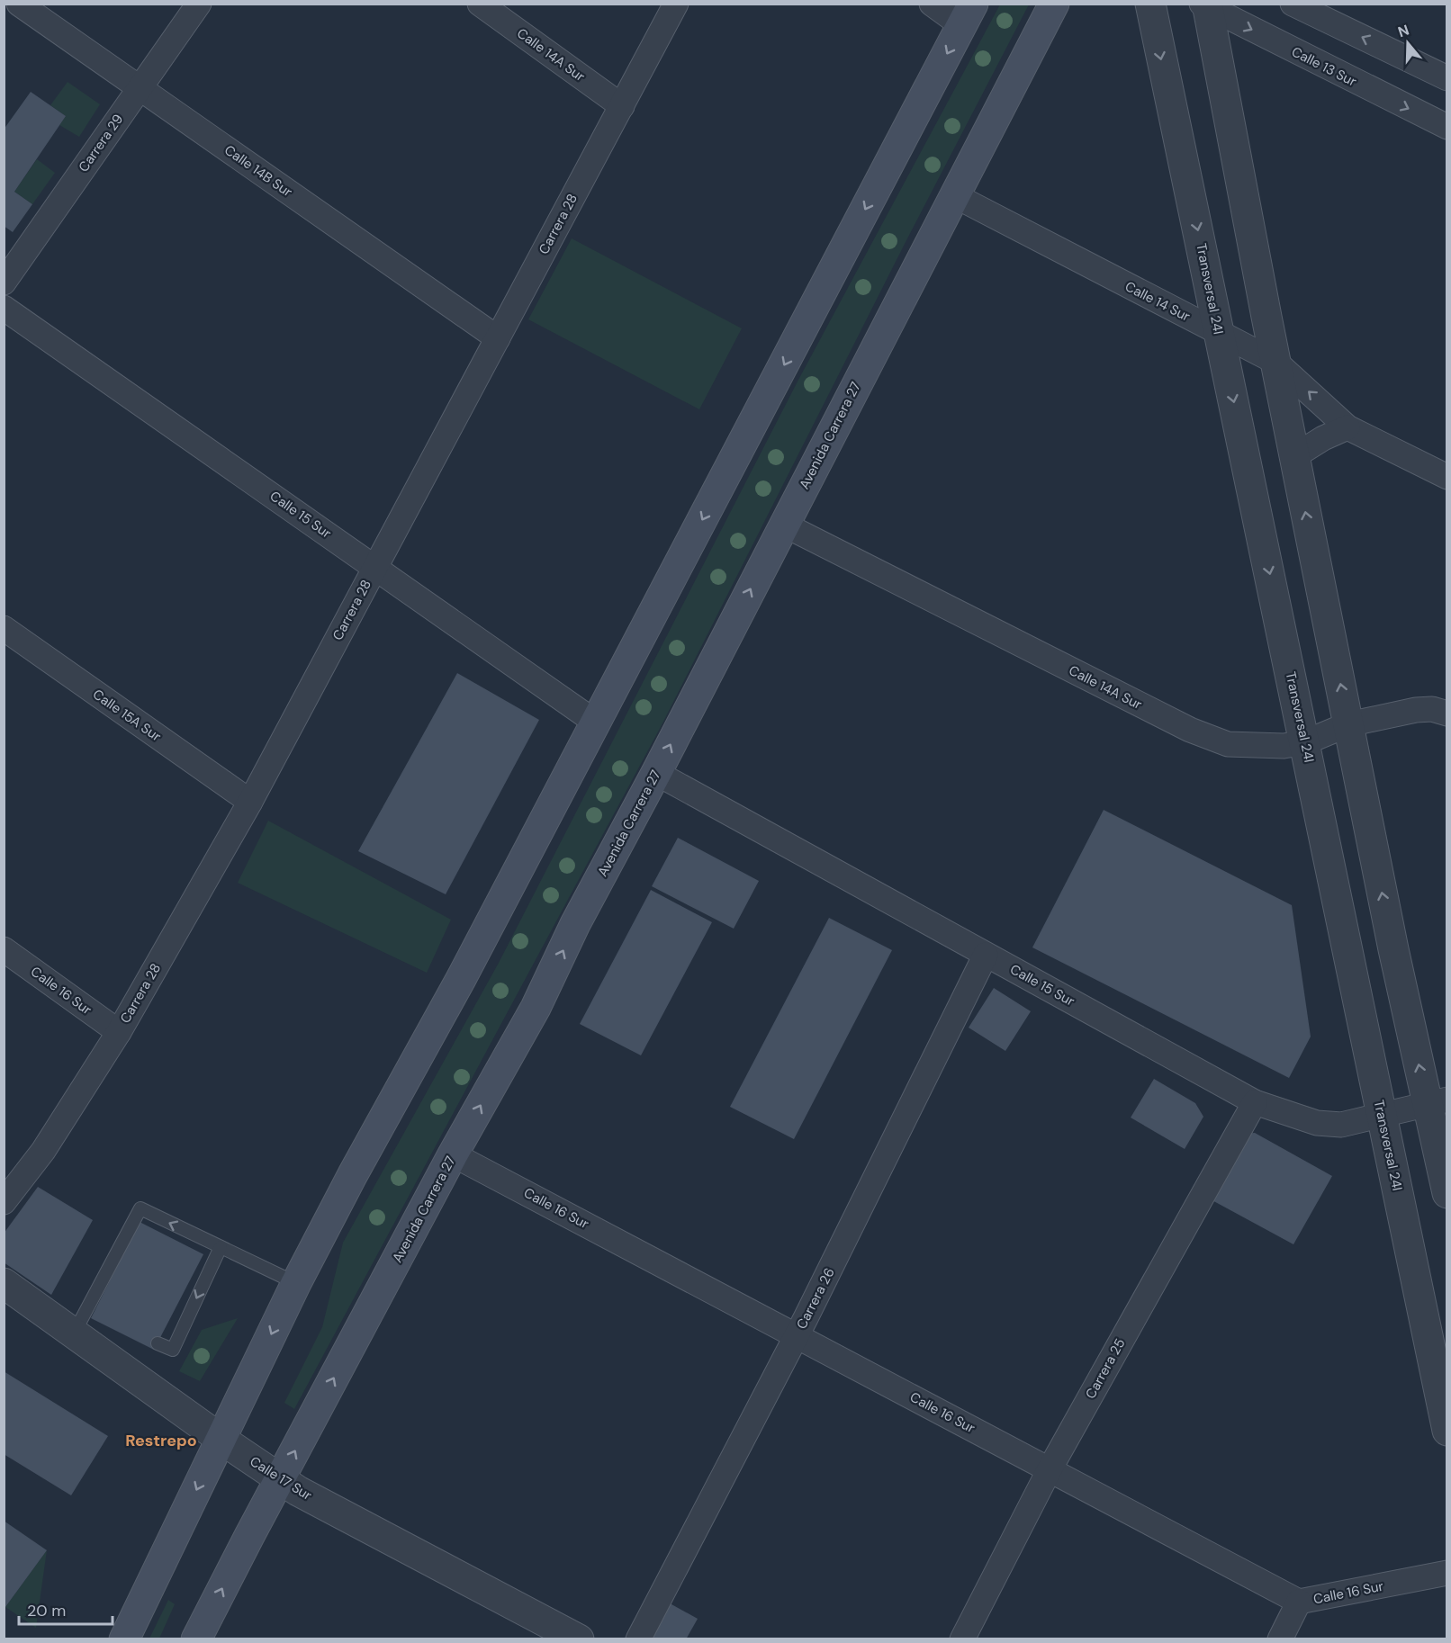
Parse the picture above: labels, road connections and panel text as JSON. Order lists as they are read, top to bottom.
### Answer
{
  "streets": {
    "main road": ["Avenida Carrera 27"],
    "street": [
      "Calle 14A Sur",
      "Calle 13 Sur",
      "Carrera 29",
      "Calle 14B Sur",
      "Carrera 28",
      "Transversal 24I",
      "Calle 14 Sur",
      "Calle 15 Sur",
      "Calle 15A Sur",
      "Calle 16 Sur",
      "Carrera 26",
      "Carrera 25",
      "Calle 17 Sur"
    ]
  },
  "crossings": [
    ["Calle 14A Sur", "Carrera 28"],
    ["Calle 14A Sur", "Transversal 24I"],
    ["Calle 14A Sur", "Avenida Carrera 27"],
    ["Carrera 29", "Calle 14B Sur"],
    ["Calle 14B Sur", "Carrera 28"],
    ["Carrera 28", "Calle 15 Sur"],
    ["Carrera 28", "Calle 15A Sur"],
    ["Carrera 28", "Calle 16 Sur"],
    ["Transversal 24I", "Calle 14 Sur"],
    ["Transversal 24I", "Calle 15 Sur"],
    ["Calle 14 Sur", "Avenida Carrera 27"],
    ["Avenida Carrera 27", "Calle 15 Sur"],
    ["Avenida Carrera 27", "Calle 16 Sur"],
    ["Avenida Carrera 27", "Calle 17 Sur"],
    ["Calle 15 Sur", "Carrera 26"],
    ["Calle 15 Sur", "Carrera 25"],
    ["Calle 16 Sur", "Carrera 26"],
    ["Calle 16 Sur", "Carrera 25"]
  ],
  "districts": ["Restrepo"],
  "scale_bar": "20 m",
  "north": "top"
}
